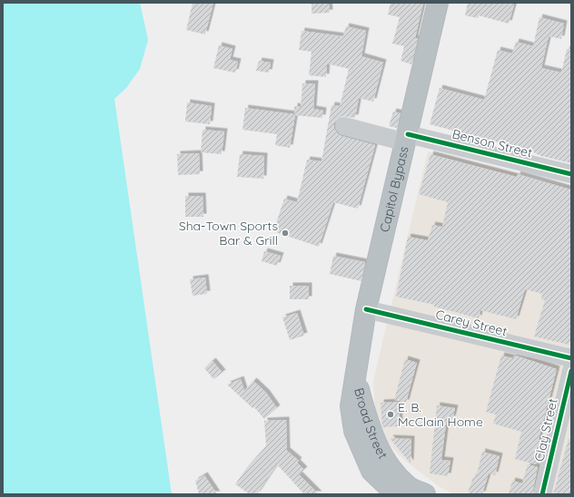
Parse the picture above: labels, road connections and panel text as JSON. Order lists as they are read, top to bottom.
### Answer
{
  "streets": {
    "highway": ["Capitol Bypass", "Broad Street"],
    "street": ["Benson Street", "Carey Street", "Clay Street"]
  },
  "crossings": [
    ["Benson Street", "Capitol Bypass"],
    ["Capitol Bypass", "Carey Street"],
    ["Capitol Bypass", "Broad Street"]
  ],
  "places": ["Sha-Town Sports Bar & Grill", "E. B. McClain Home"]
}
